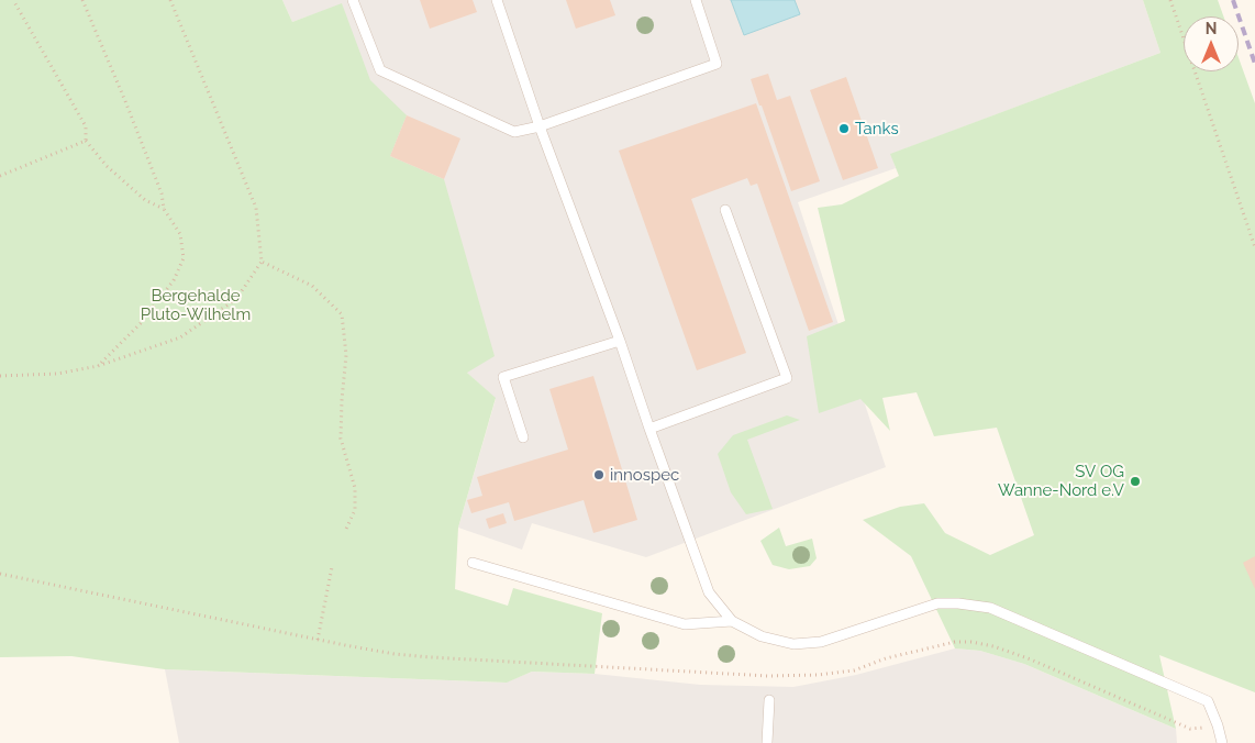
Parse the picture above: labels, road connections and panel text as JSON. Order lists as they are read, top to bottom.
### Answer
{
  "parks": ["Bergehalde Pluto-Wilhelm"],
  "places": ["Tanks", "innospec", "SV OG Wanne-Nord e.V"],
  "north": "top"
}
